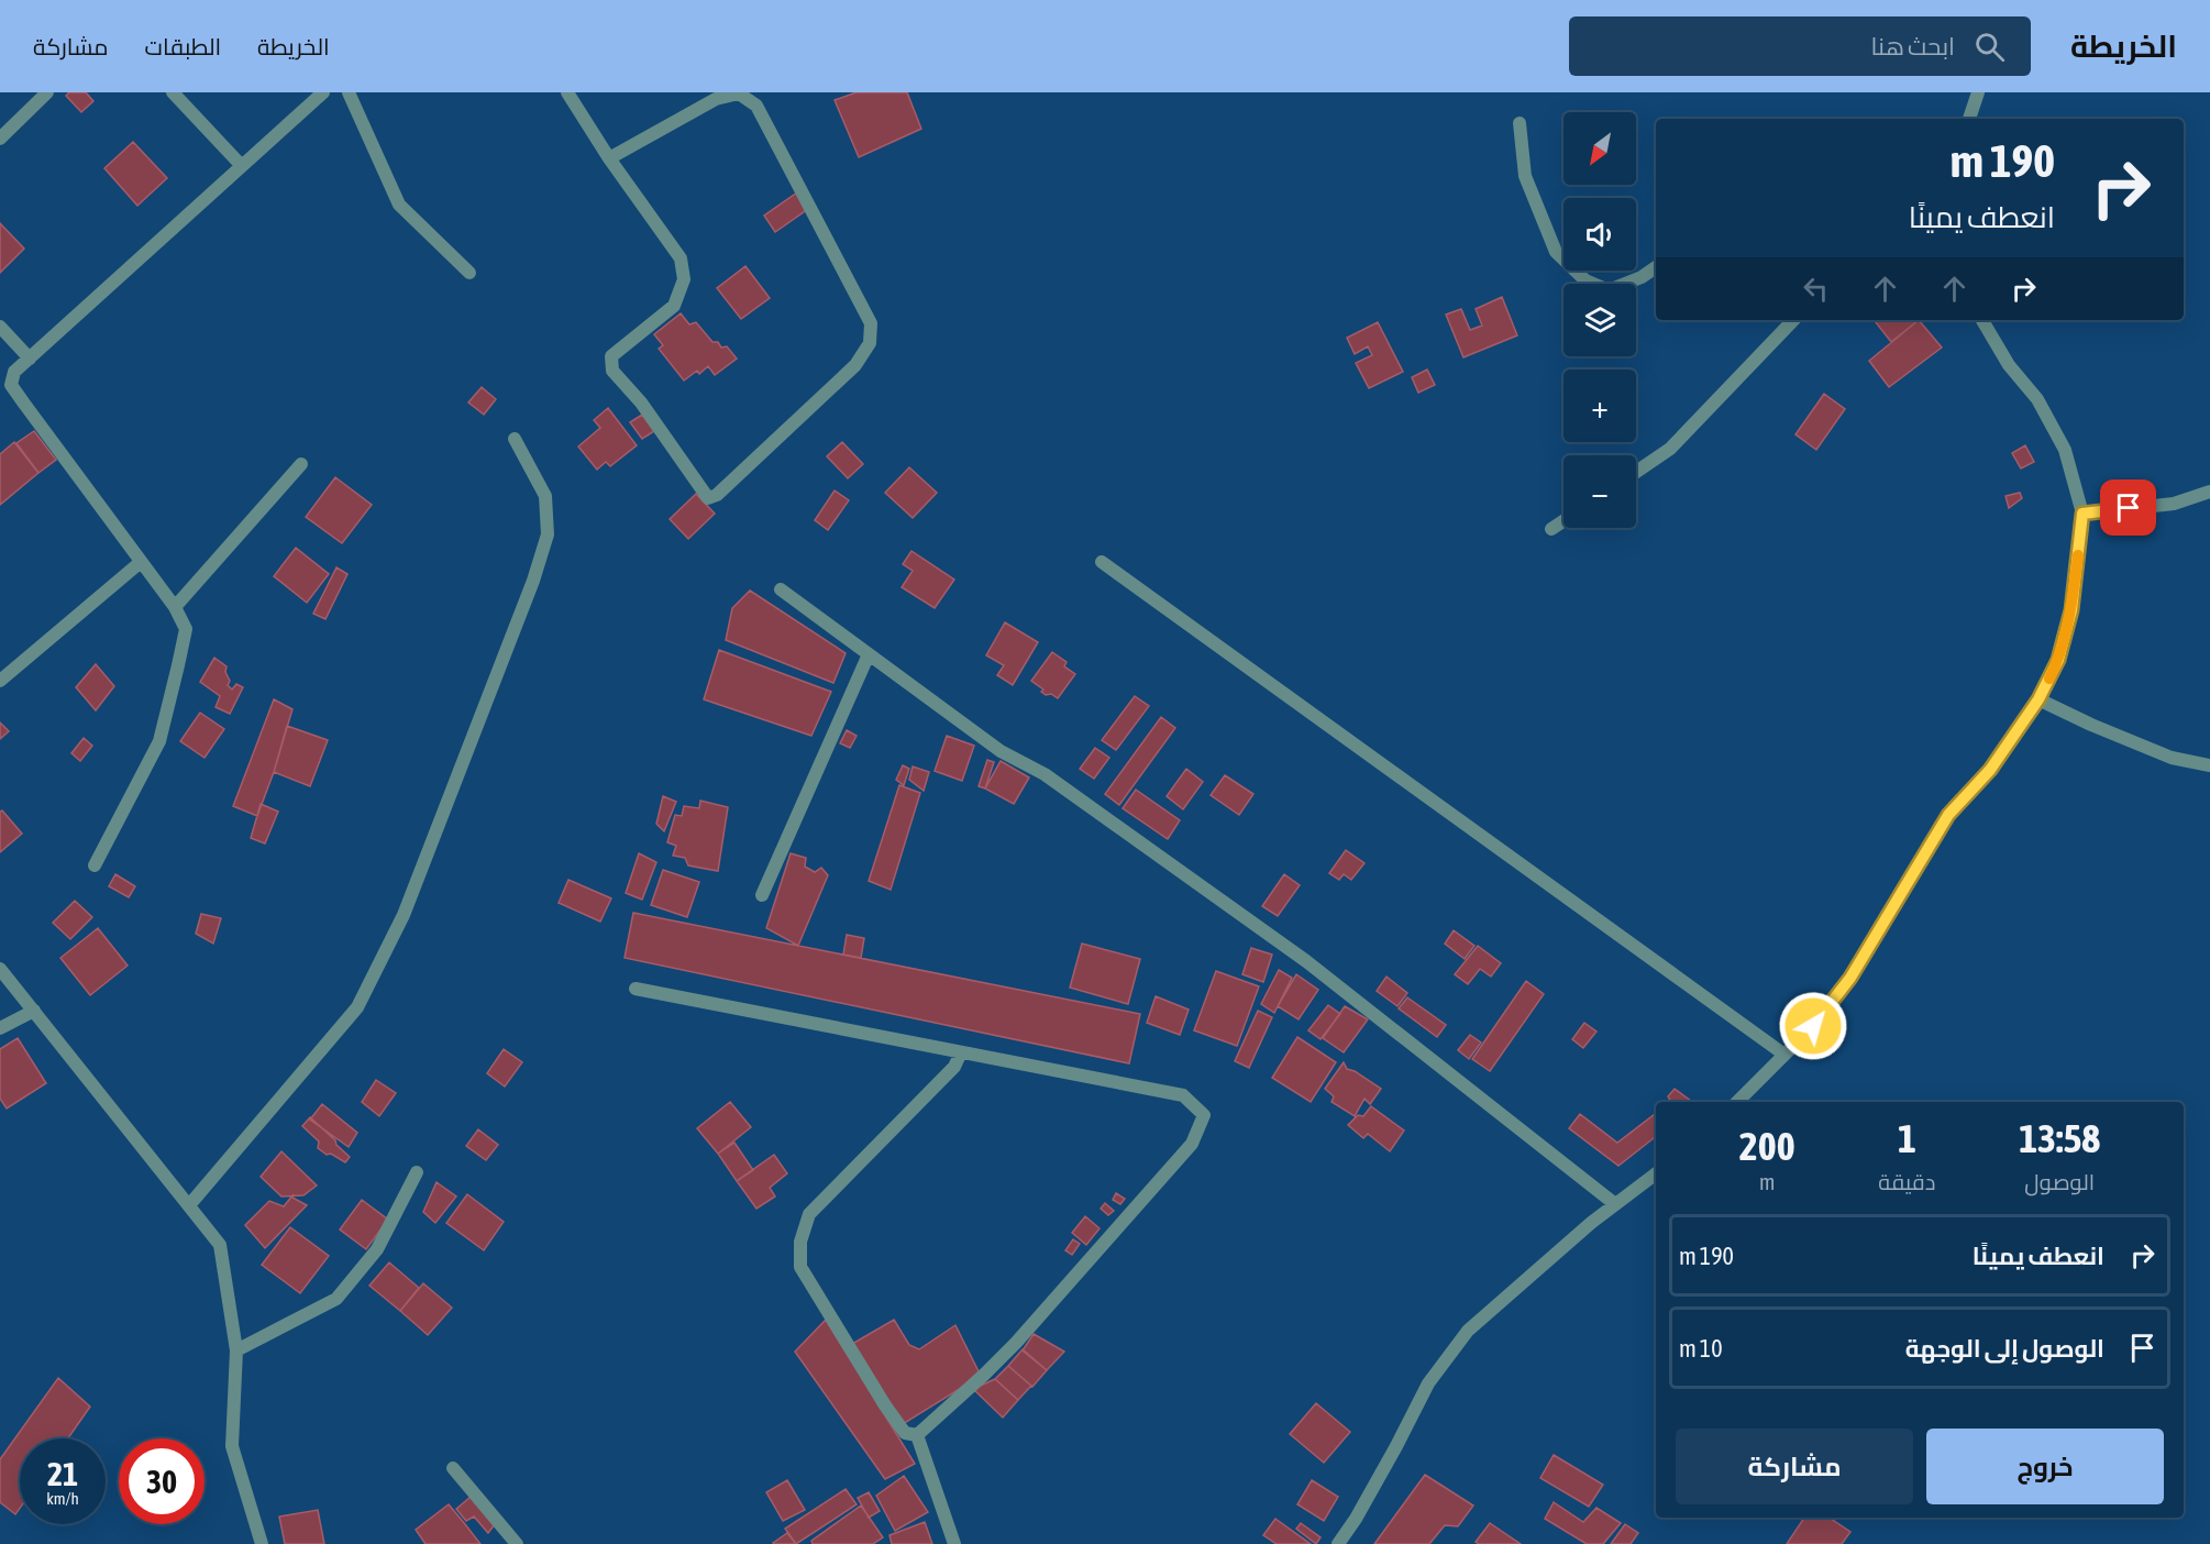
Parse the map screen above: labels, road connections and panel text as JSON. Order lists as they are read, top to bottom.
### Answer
{
  "north": "bottom left",
  "page": {
    "header": "الخريطة",
    "search": "ابحث هنا",
    "nav": ["الخريطة", "الطبقات", "مشاركة"],
    "map_buttons": ["+", "−"],
    "turn": ["190 m", "انعطف يمينًا"],
    "eta": [
      "13:58",
      "الوصول",
      "1",
      "دقيقة",
      "200",
      "m"
    ],
    "list": [
      {
        "name": "انعطف يمينًا",
        "value": "190 m"
      },
      {
        "name": "الوصول إلى الوجهة",
        "value": "10 m"
      }
    ],
    "buttons": ["خروج", "مشاركة"],
    "speed": "21 km/h",
    "limit": "30"
  }
}
